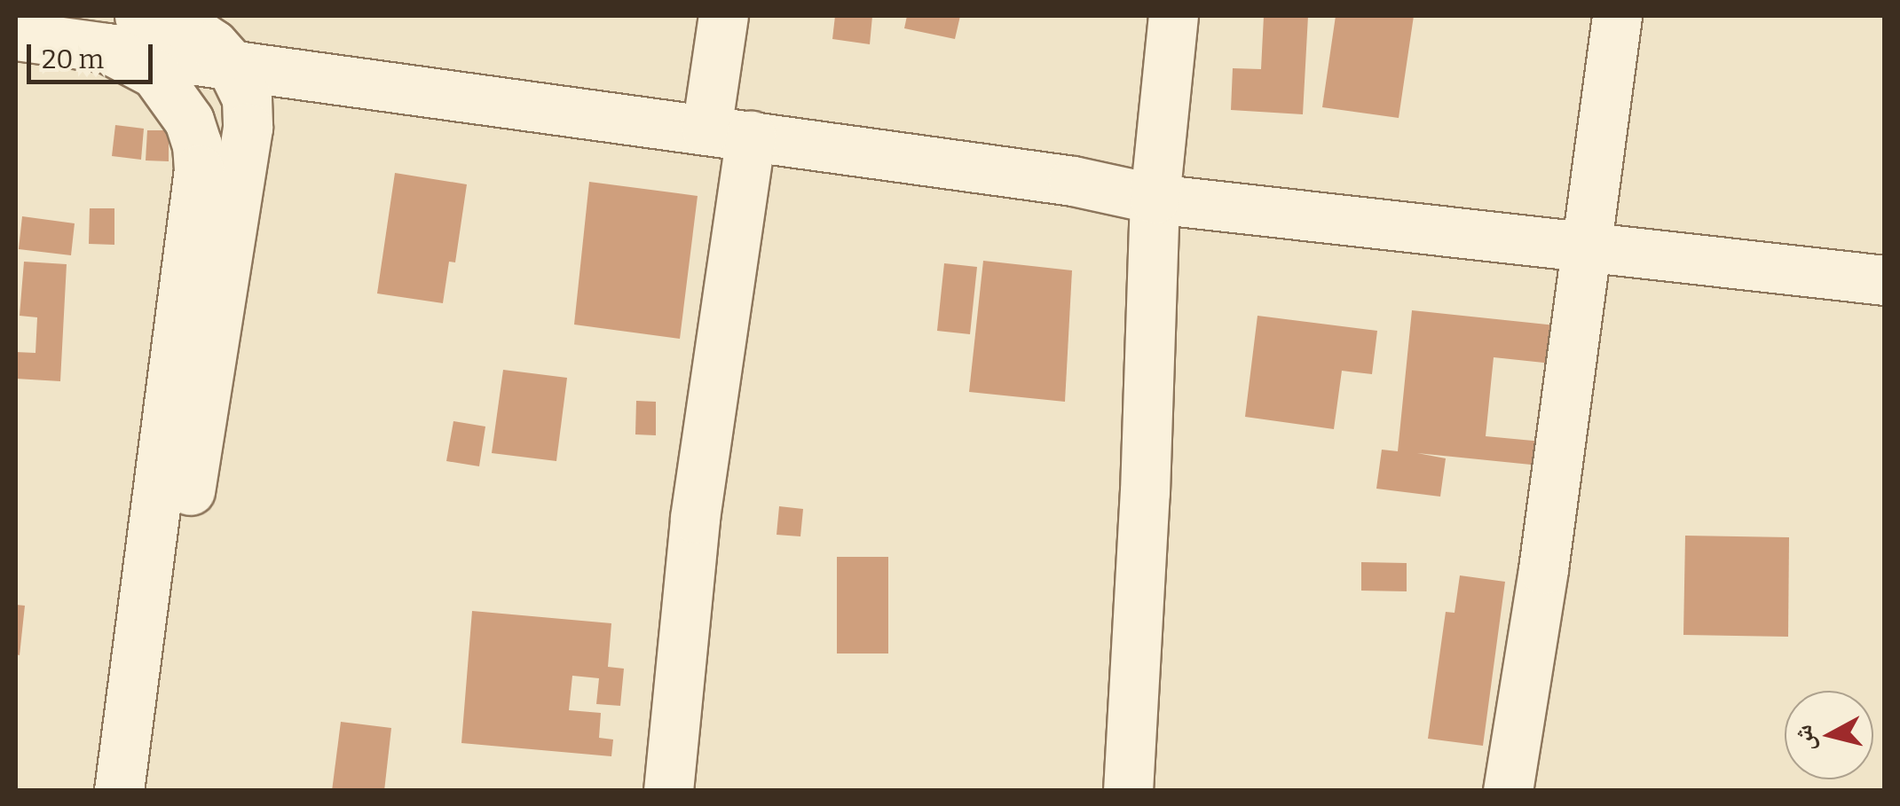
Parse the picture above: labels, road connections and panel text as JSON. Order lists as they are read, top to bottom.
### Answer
{
  "scale_bar": "20 m",
  "north": "left"
}
